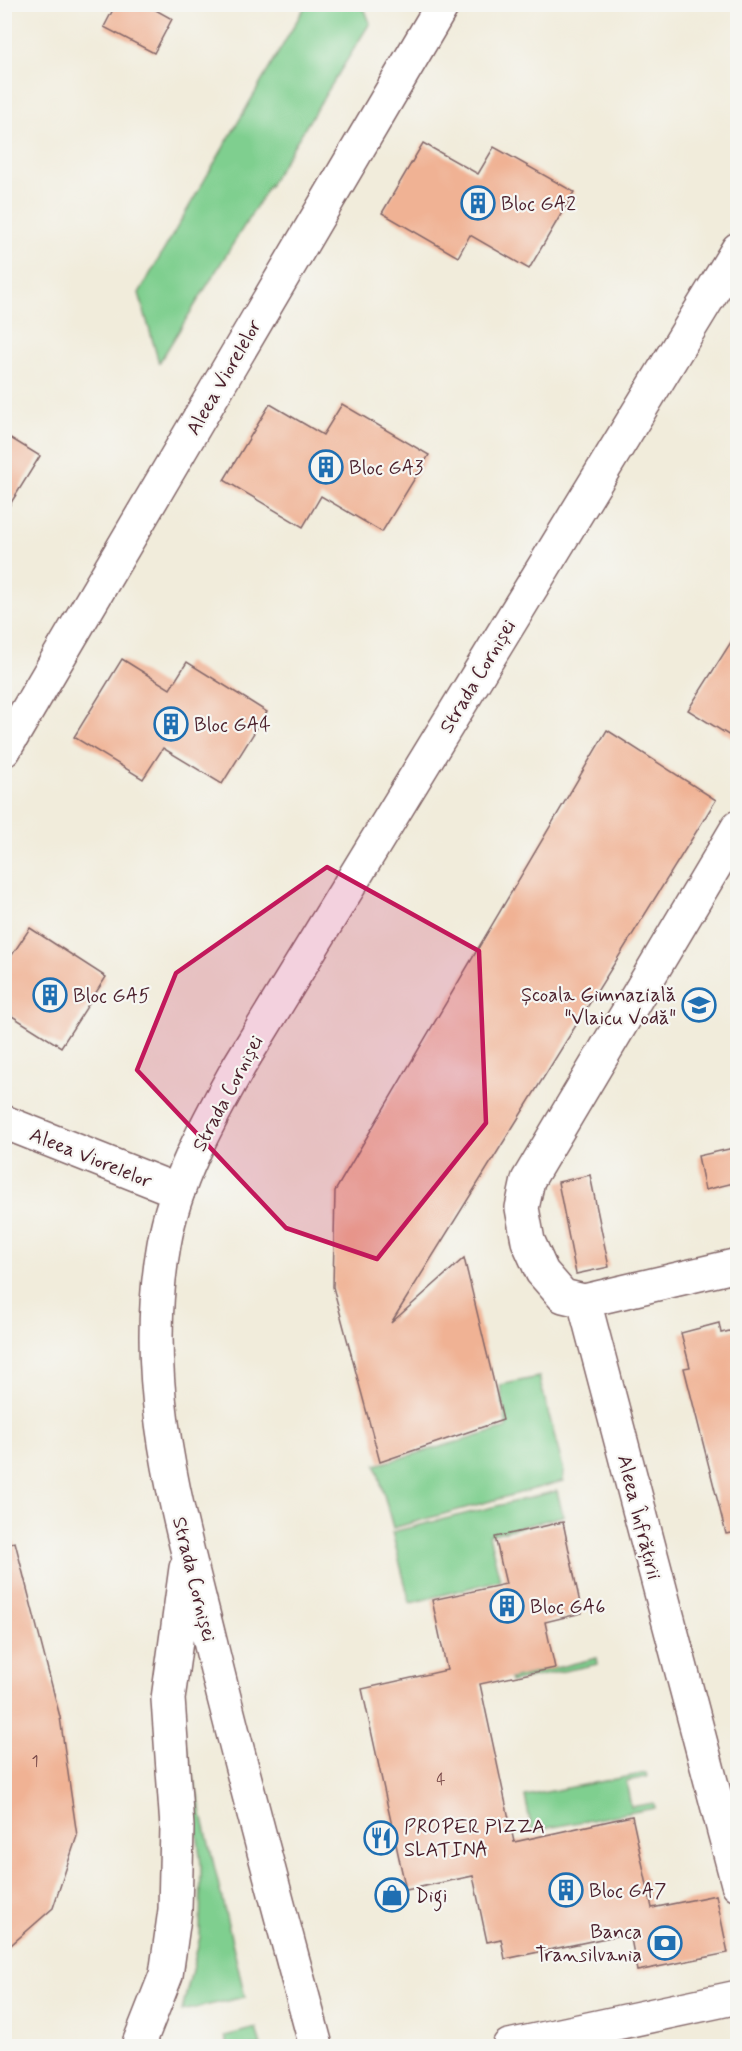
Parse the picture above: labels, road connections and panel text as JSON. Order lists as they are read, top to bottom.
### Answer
{
  "streets": {
    "street": ["Aleea Viorelelor", "Strada Cornișei", "Aleea Înfrățirii"]
  },
  "crossings": [
    ["Aleea Viorelelor", "Strada Cornișei"]
  ],
  "places": {
    "building": [
      "Bloc GA2",
      "Bloc GA3",
      "Bloc GA4",
      "Bloc GA5",
      "Bloc GA6",
      "Bloc GA7"
    ],
    "school or university": ["Școala Gimnazială \"Vlaicu Vodă\""],
    "restaurant": ["PROPER PIZZA SLATINA"],
    "shop": ["Digi"],
    "bank": ["Banca Transilvania"]
  },
  "house_numbers": ["1", "4"]
}
